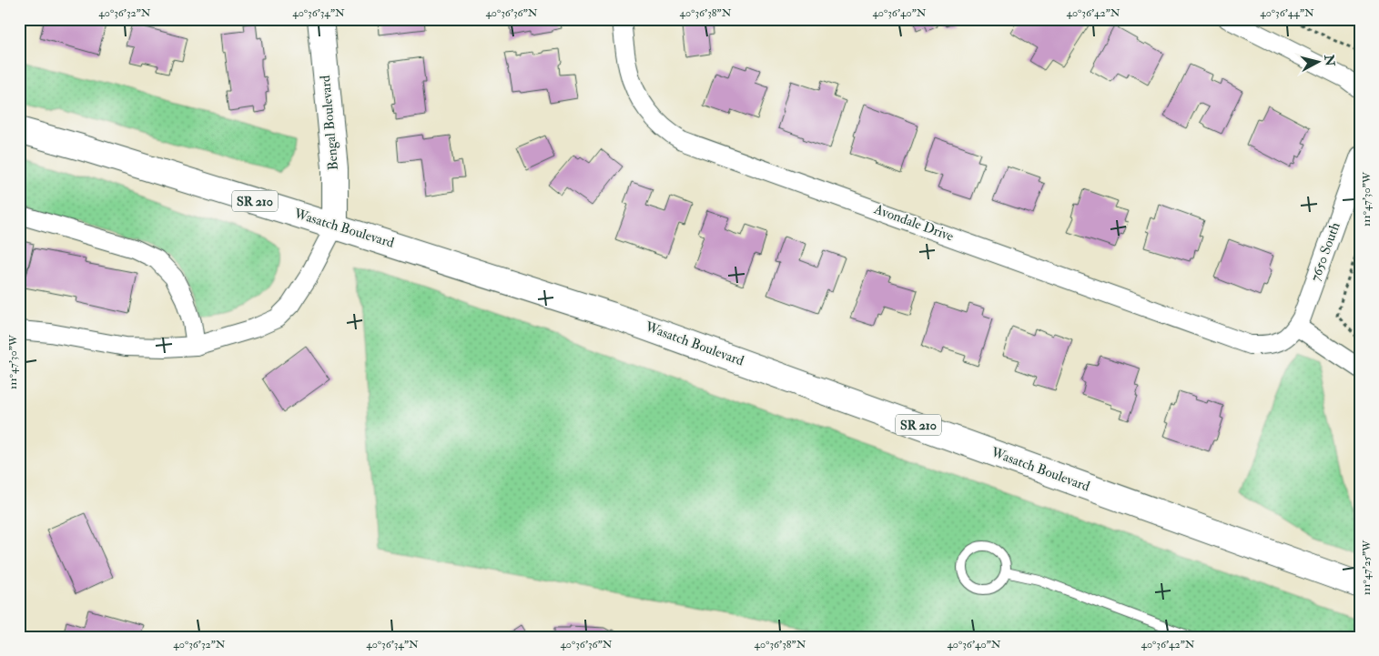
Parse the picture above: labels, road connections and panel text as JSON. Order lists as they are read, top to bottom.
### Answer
{
  "streets": {
    "main road": ["Bengal Boulevard", "SR 210", "Wasatch Boulevard"],
    "street": ["Avondale Drive", "7650 South"]
  },
  "crossings": [
    ["Bengal Boulevard", "Wasatch Boulevard"],
    ["Avondale Drive", "7650 South"]
  ],
  "north": "right",
  "coordinates": [
    "40°36'32\"N",
    "40°36'34\"N",
    "40°36'36\"N",
    "40°36'38\"N",
    "40°36'40\"N",
    "40°36'42\"N",
    "40°36'44\"N",
    "111°47'30\"W",
    "111°47'25\"W"
  ]
}
